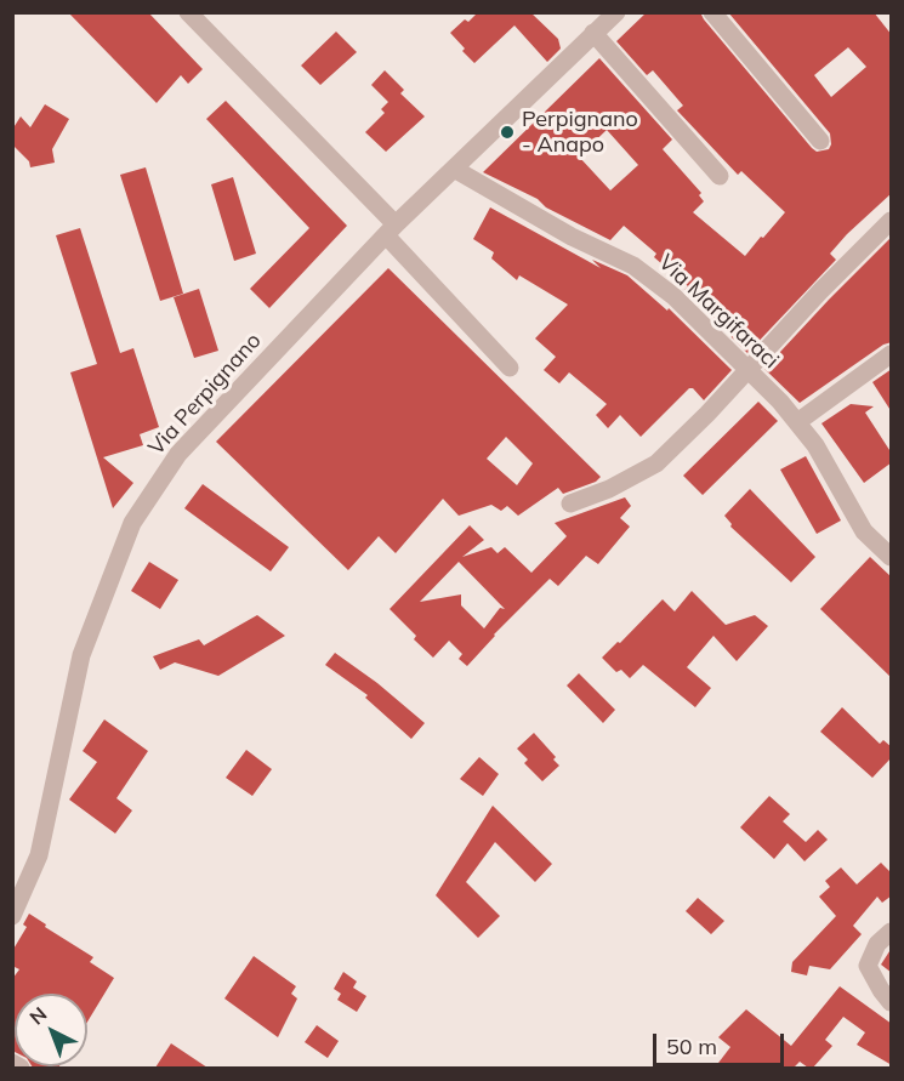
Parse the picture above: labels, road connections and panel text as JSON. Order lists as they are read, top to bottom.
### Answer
{
  "streets": {
    "street": ["Via Margifaraci", "Via Perpignano"]
  },
  "crossings": [
    ["Via Margifaraci", "Via Perpignano"]
  ],
  "places": ["Perpignano - Anapo"],
  "scale_bar": "50 m",
  "north": "top left"
}
